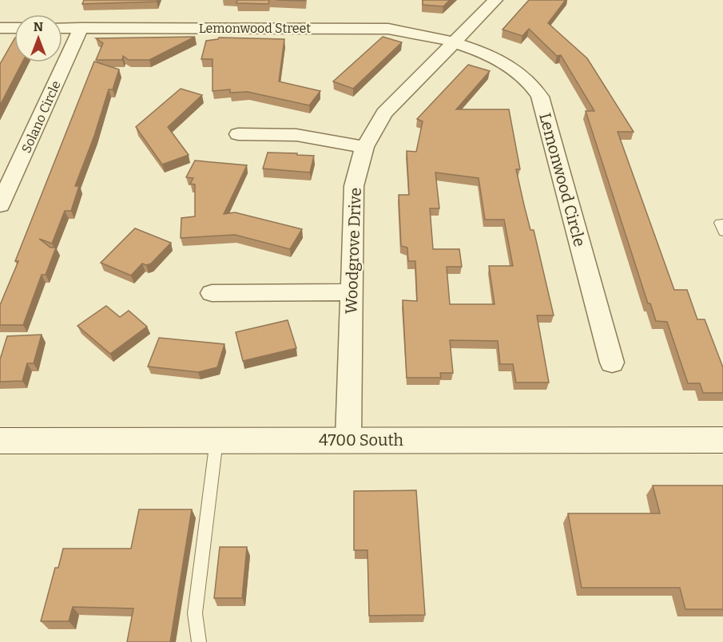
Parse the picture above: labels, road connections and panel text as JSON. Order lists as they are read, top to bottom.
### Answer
{
  "streets": {
    "main road": ["4700 South"],
    "street": [
      "Lemonwood Street",
      "Solano Circle",
      "Lemonwood Circle",
      "Woodgrove Drive"
    ]
  },
  "crossings": [
    ["Lemonwood Street", "Solano Circle"],
    ["Lemonwood Street", "Lemonwood Circle"],
    ["Lemonwood Street", "Woodgrove Drive"],
    ["Lemonwood Circle", "Woodgrove Drive"],
    ["Woodgrove Drive", "4700 South"]
  ],
  "north": "top"
}
